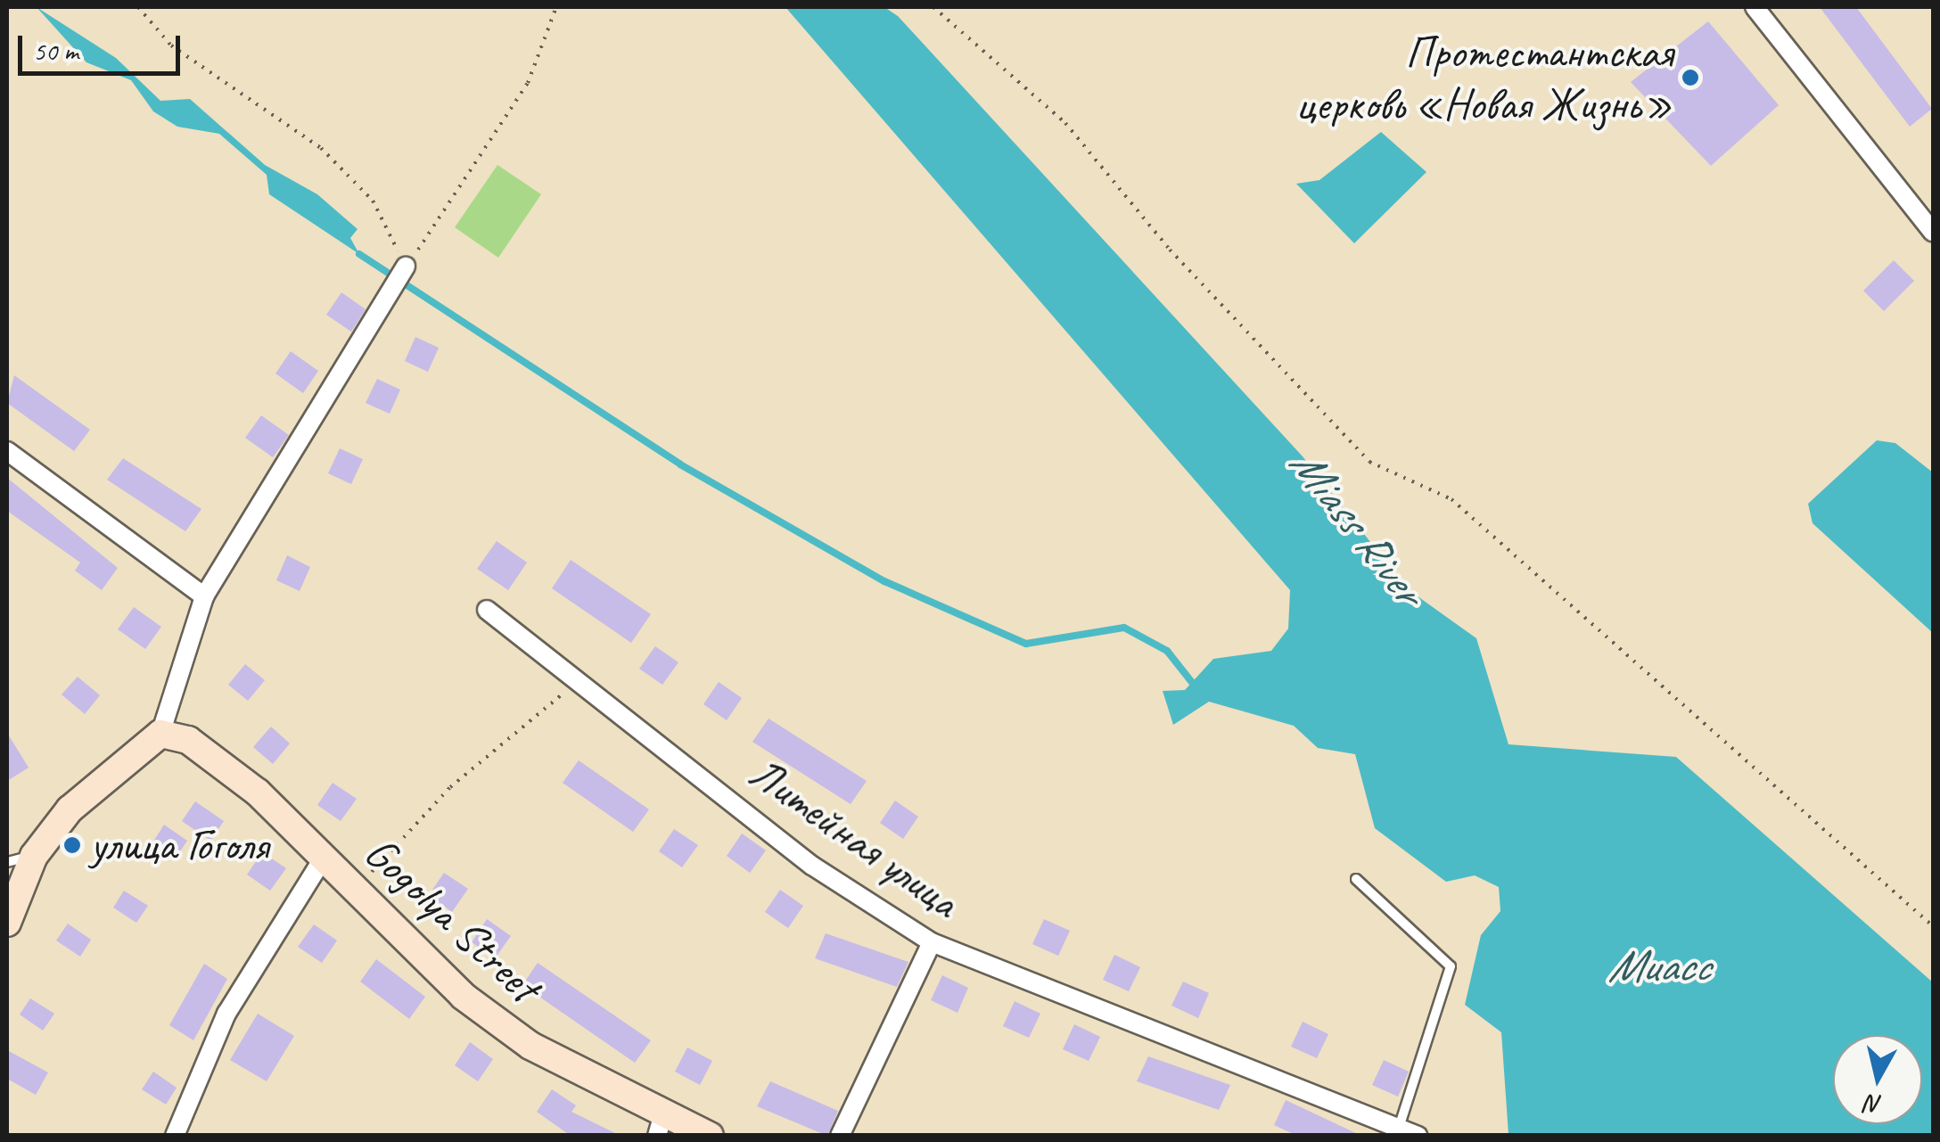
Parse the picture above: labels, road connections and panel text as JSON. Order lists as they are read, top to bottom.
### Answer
{
  "streets": {
    "street": ["Литейная улица", "Gogolya Street"]
  },
  "water": ["Miass River", "Миасс"],
  "places": ["Протестантская церковь «Новая Жизнь»", "улица Гоголя"],
  "scale_bar": "50 m",
  "north": "bottom"
}
